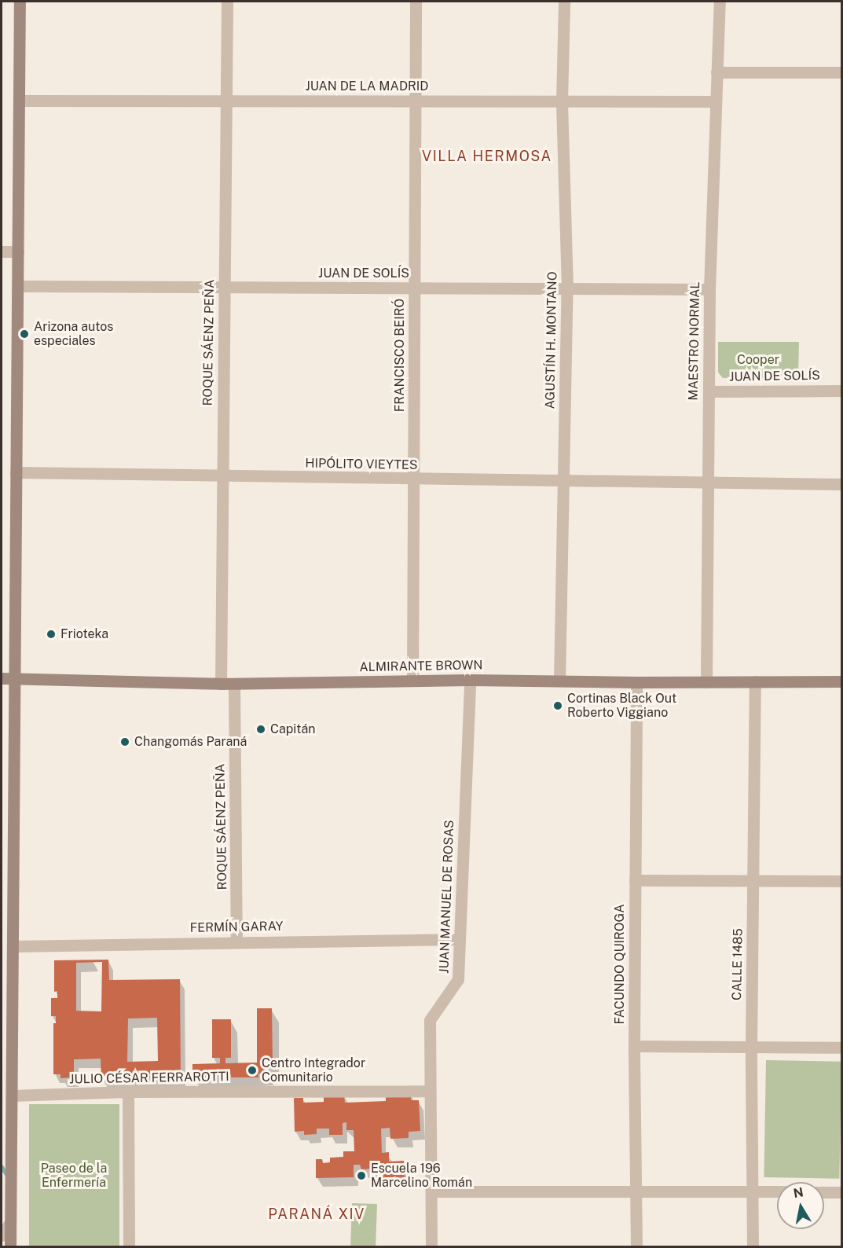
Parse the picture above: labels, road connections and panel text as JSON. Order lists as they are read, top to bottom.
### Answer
{
  "streets": {
    "main road": ["ALMIRANTE BROWN"],
    "street": [
      "JUAN DE LA MADRID",
      "JUAN DE SOLÍS",
      "AGUSTÍN H. MONTANO",
      "MAESTRO NORMAL",
      "ROQUE SÁENZ PEÑA",
      "FRANCISCO BEIRÓ",
      "HIPÓLITO VIEYTES",
      "JUAN MANUEL DE ROSAS",
      "FERMÍN GARAY",
      "FACUNDO QUIROGA",
      "CALLE 1485",
      "JULIO CÉSAR FERRAROTTI"
    ]
  },
  "crossings": [
    ["JUAN DE LA MADRID", "AGUSTÍN H. MONTANO"],
    ["JUAN DE LA MADRID", "MAESTRO NORMAL"],
    ["JUAN DE LA MADRID", "ROQUE SÁENZ PEÑA"],
    ["JUAN DE LA MADRID", "FRANCISCO BEIRÓ"],
    ["JUAN DE SOLÍS", "AGUSTÍN H. MONTANO"],
    ["JUAN DE SOLÍS", "MAESTRO NORMAL"],
    ["JUAN DE SOLÍS", "ROQUE SÁENZ PEÑA"],
    ["JUAN DE SOLÍS", "FRANCISCO BEIRÓ"],
    ["AGUSTÍN H. MONTANO", "HIPÓLITO VIEYTES"],
    ["AGUSTÍN H. MONTANO", "ALMIRANTE BROWN"],
    ["MAESTRO NORMAL", "HIPÓLITO VIEYTES"],
    ["MAESTRO NORMAL", "ALMIRANTE BROWN"],
    ["ROQUE SÁENZ PEÑA", "HIPÓLITO VIEYTES"],
    ["ROQUE SÁENZ PEÑA", "ALMIRANTE BROWN"],
    ["ROQUE SÁENZ PEÑA", "FERMÍN GARAY"],
    ["FRANCISCO BEIRÓ", "HIPÓLITO VIEYTES"],
    ["FRANCISCO BEIRÓ", "ALMIRANTE BROWN"],
    ["ALMIRANTE BROWN", "JUAN MANUEL DE ROSAS"],
    ["ALMIRANTE BROWN", "FACUNDO QUIROGA"],
    ["ALMIRANTE BROWN", "CALLE 1485"],
    ["JUAN MANUEL DE ROSAS", "FERMÍN GARAY"],
    ["JUAN MANUEL DE ROSAS", "JULIO CÉSAR FERRAROTTI"]
  ],
  "districts": ["VILLA HERMOSA", "PARANÁ XIV"],
  "parks": ["Cooper", "Paseo de la Enfermería"],
  "places": [
    "Arizona autos especiales",
    "Frioteka",
    "Cortinas Black Out Roberto Viggiano",
    "Capitán",
    "Changomás Paraná",
    "Centro Integrador Comunitario",
    "Escuela 196 Marcelino Román"
  ],
  "north": "top"
}
